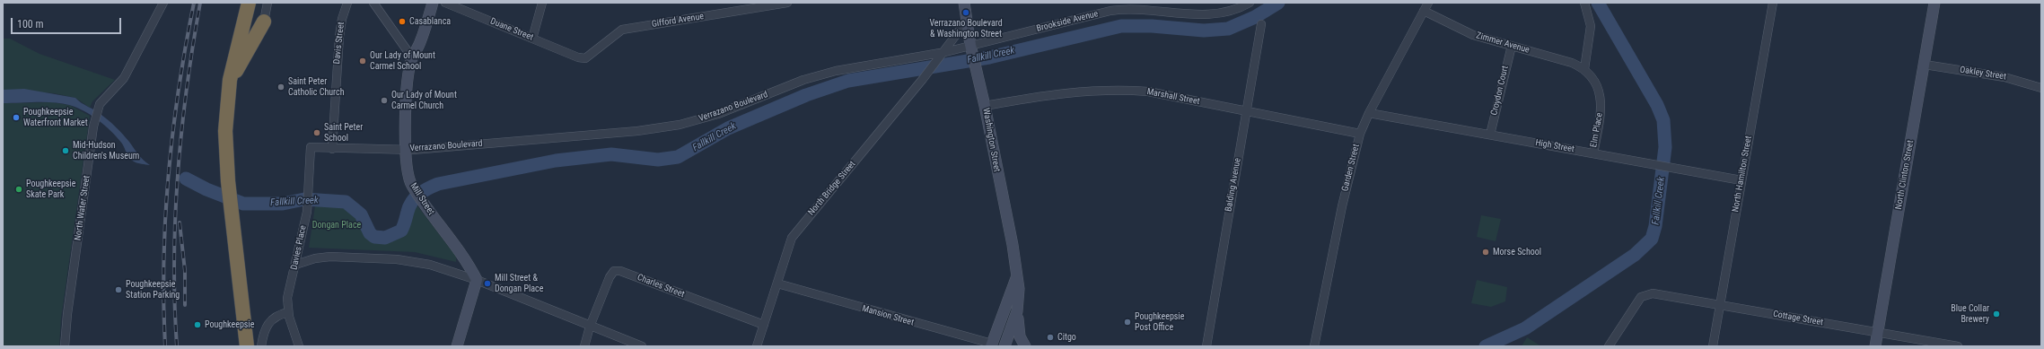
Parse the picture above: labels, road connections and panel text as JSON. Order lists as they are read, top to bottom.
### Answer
{
  "streets": {
    "street": [
      "Gifford Avenue",
      "Brookside Avenue",
      "Duane Street",
      "Davis Street",
      "Zimmer Avenue",
      "Oakley Street",
      "Croydon Court",
      "Marshall Street",
      "Verrazano Boulevard",
      "Elm Place",
      "Washington Street",
      "High Street",
      "Garden Street",
      "North Hamilton Street",
      "North Clinton Street",
      "Balding Avenue",
      "North Bridge Street",
      "Mill Street",
      "North Water Street",
      "Davies Place",
      "Charles Street",
      "Mansion Street",
      "Cottage Street"
    ]
  },
  "crossings": [
    ["Gifford Avenue", "Duane Street"],
    ["Brookside Avenue", "Verrazano Boulevard"],
    ["Brookside Avenue", "Washington Street"],
    ["Davis Street", "Davies Place"],
    ["Zimmer Avenue", "Croydon Court"],
    ["Zimmer Avenue", "Elm Place"],
    ["Zimmer Avenue", "Garden Street"],
    ["Oakley Street", "North Clinton Street"],
    ["Croydon Court", "High Street"],
    ["Marshall Street", "Washington Street"],
    ["Marshall Street", "Garden Street"],
    ["Marshall Street", "Balding Avenue"],
    ["Verrazano Boulevard", "Washington Street"],
    ["Verrazano Boulevard", "North Bridge Street"],
    ["Verrazano Boulevard", "Mill Street"],
    ["Elm Place", "High Street"],
    ["Washington Street", "North Bridge Street"],
    ["Washington Street", "Mansion Street"],
    ["High Street", "Garden Street"],
    ["High Street", "North Hamilton Street"],
    ["North Hamilton Street", "Cottage Street"],
    ["North Clinton Street", "Cottage Street"],
    ["North Bridge Street", "Charles Street"],
    ["North Bridge Street", "Mansion Street"]
  ],
  "water": ["Fallkill Creek"],
  "parks": ["Dongan Place"],
  "places": [
    "Verrazano Boulevard & Washington Street",
    "Casablanca",
    "Our Lady of Mount Carmel School",
    "Saint Peter Catholic Church",
    "Our Lady of Mount Carmel Church",
    "Poughkeepsie Waterfront Market",
    "Saint Peter School",
    "Mid-Hudson Children's Museum",
    "Poughkeepsie Skate Park",
    "Morse School",
    "Mill Street & Dongan Place",
    "Poughkeepsie Station Parking",
    "Blue Collar Brewery",
    "Poughkeepsie Post Office",
    "Poughkeepsie",
    "Citgo"
  ],
  "scale_bar": "100 m"
}
